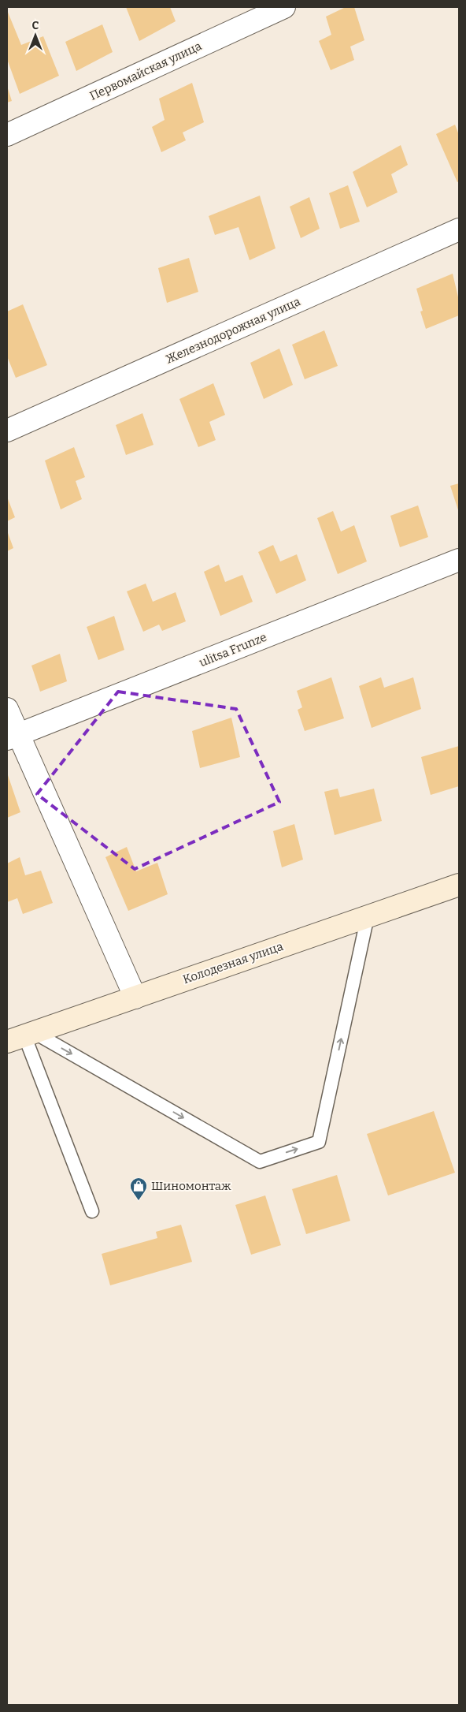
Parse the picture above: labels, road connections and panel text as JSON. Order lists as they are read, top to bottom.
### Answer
{
  "streets": {
    "main road": ["Колодезная улица"],
    "street": ["Первомайская улица", "Железнодорожная улица", "ulitsa Frunze"]
  },
  "places": {
    "shop": ["Шиномонтаж"]
  },
  "north": "top"
}
